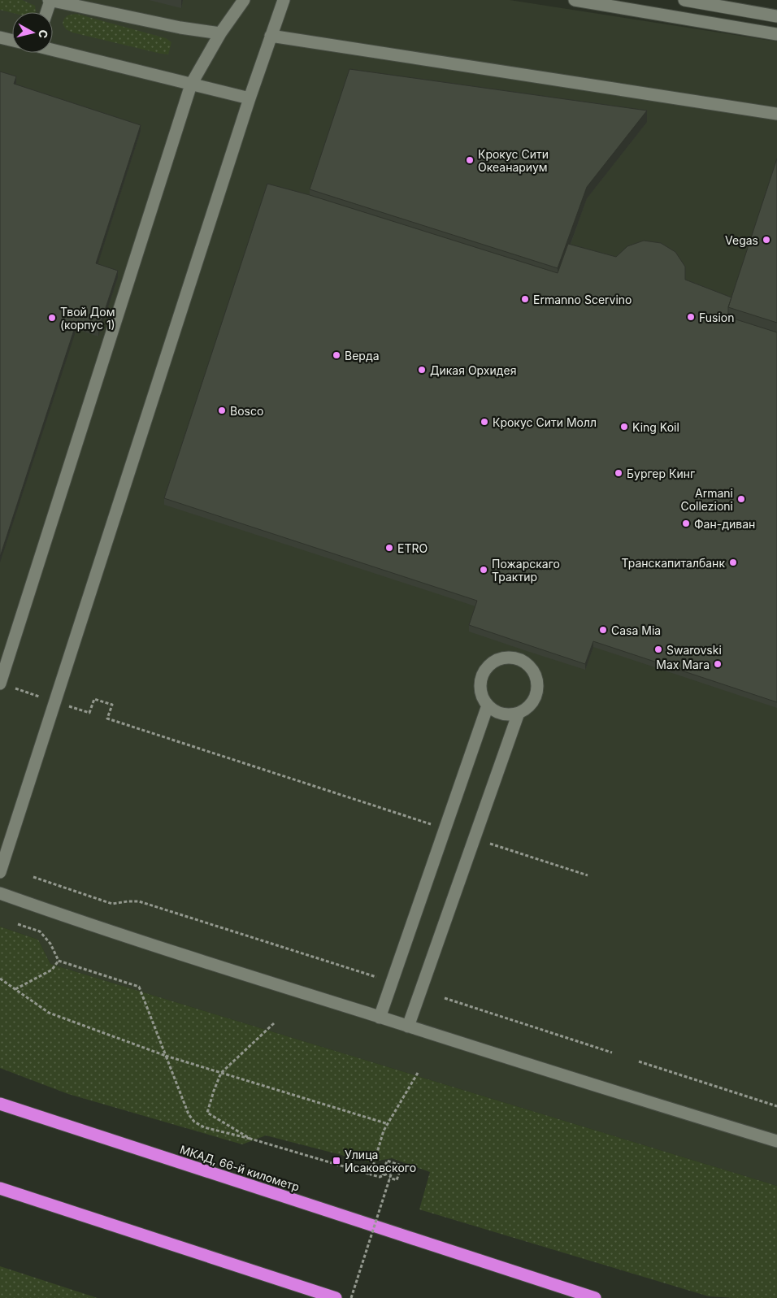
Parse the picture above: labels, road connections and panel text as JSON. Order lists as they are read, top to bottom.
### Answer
{
  "streets": {
    "highway": ["МКАД, 66-й километр"]
  },
  "places": {
    "other": [
      "Крокус Сити Океанариум",
      "Vegas",
      "Ermanno Scervino",
      "Fusion",
      "Твой Дом (корпус 1)",
      "Верда",
      "Дикая Орхидея",
      "Bosco",
      "Крокус Сити Молл",
      "King Koil",
      "Бургер Кинг",
      "Armani Collezioni",
      "Фан-диван",
      "ETRO",
      "Транскапиталбанк",
      "Пожарскаго Трактир",
      "Casa Mia",
      "Swarovski",
      "Max Mara"
    ],
    "transit": ["Улица Исаковского"]
  },
  "north": "right"
}
